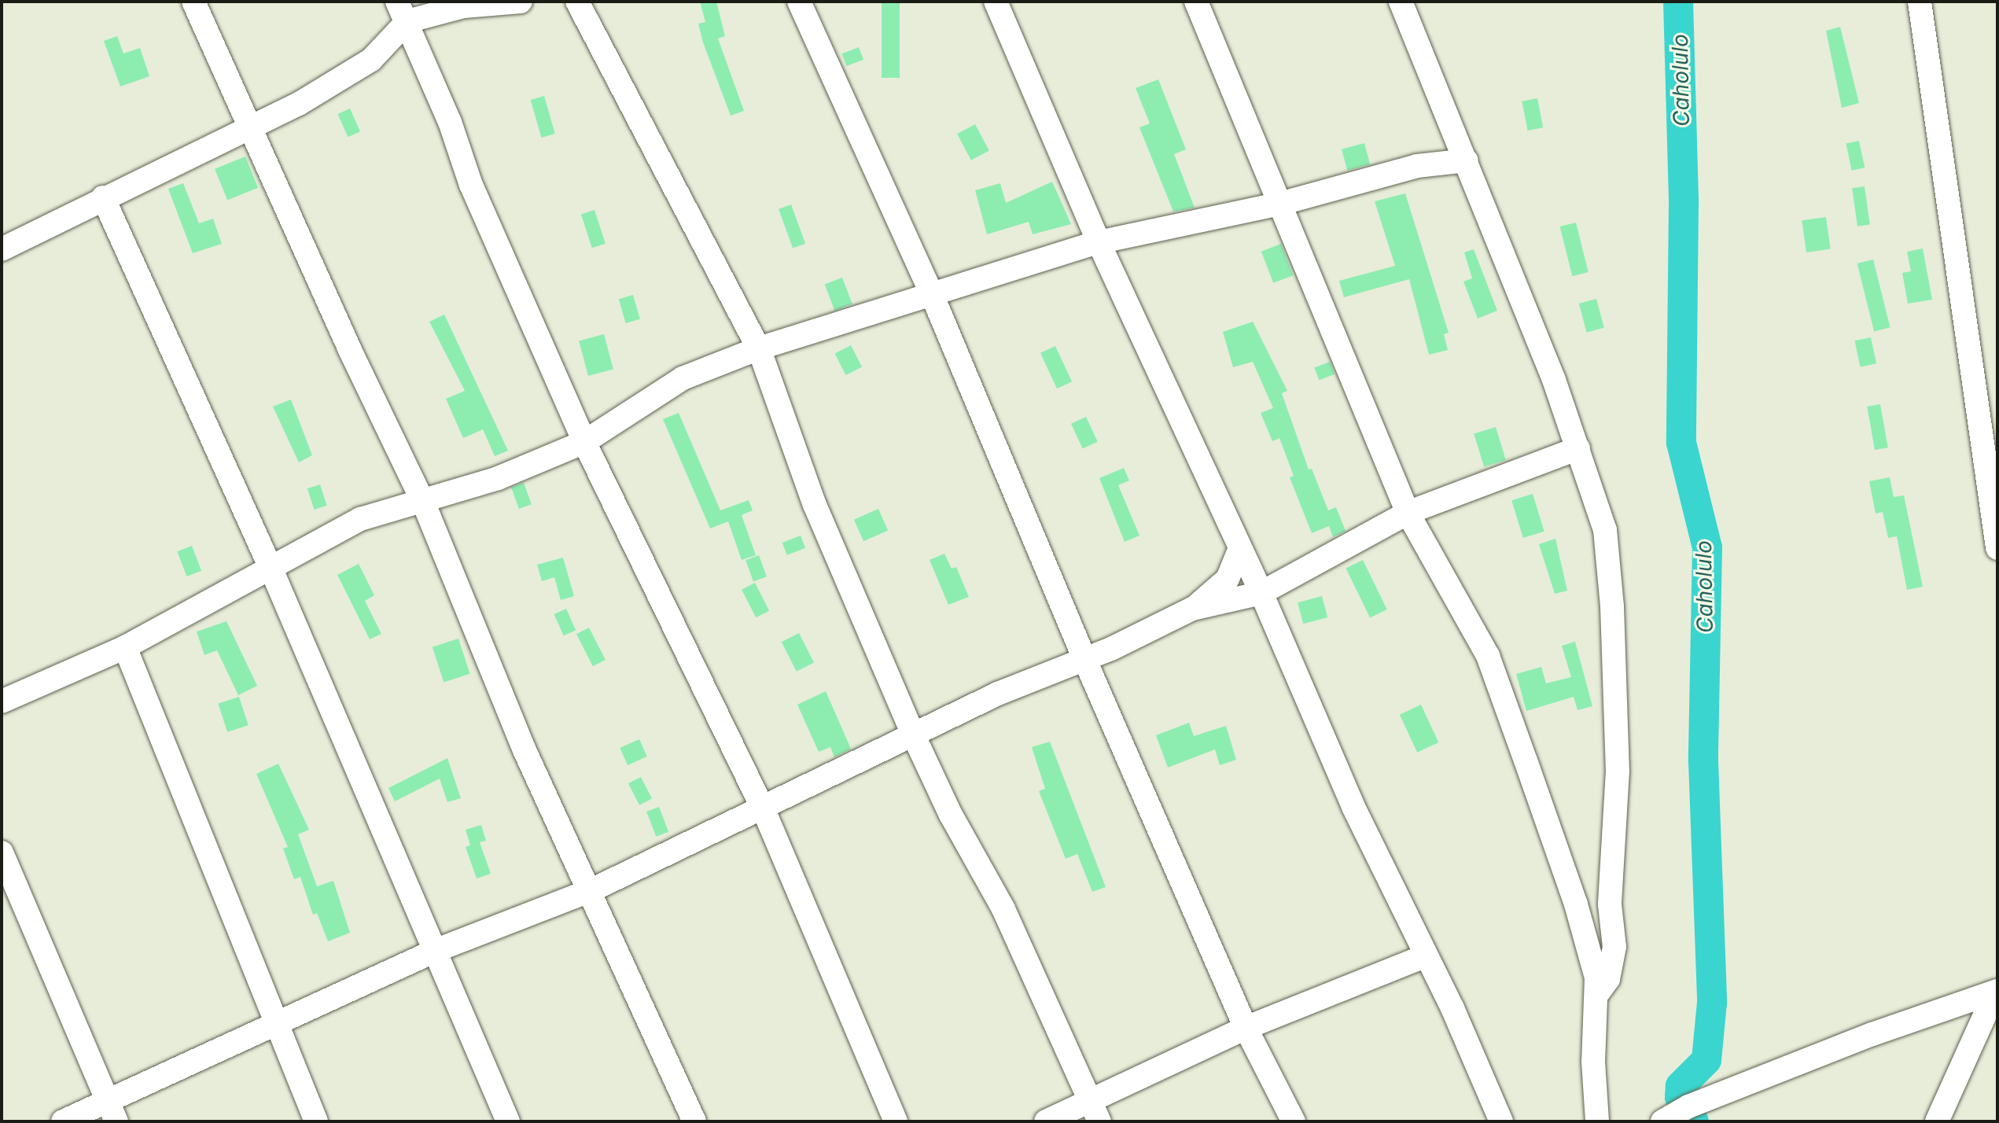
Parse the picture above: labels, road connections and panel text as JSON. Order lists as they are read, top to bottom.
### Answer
{
  "water": ["Caholulo"]
}
